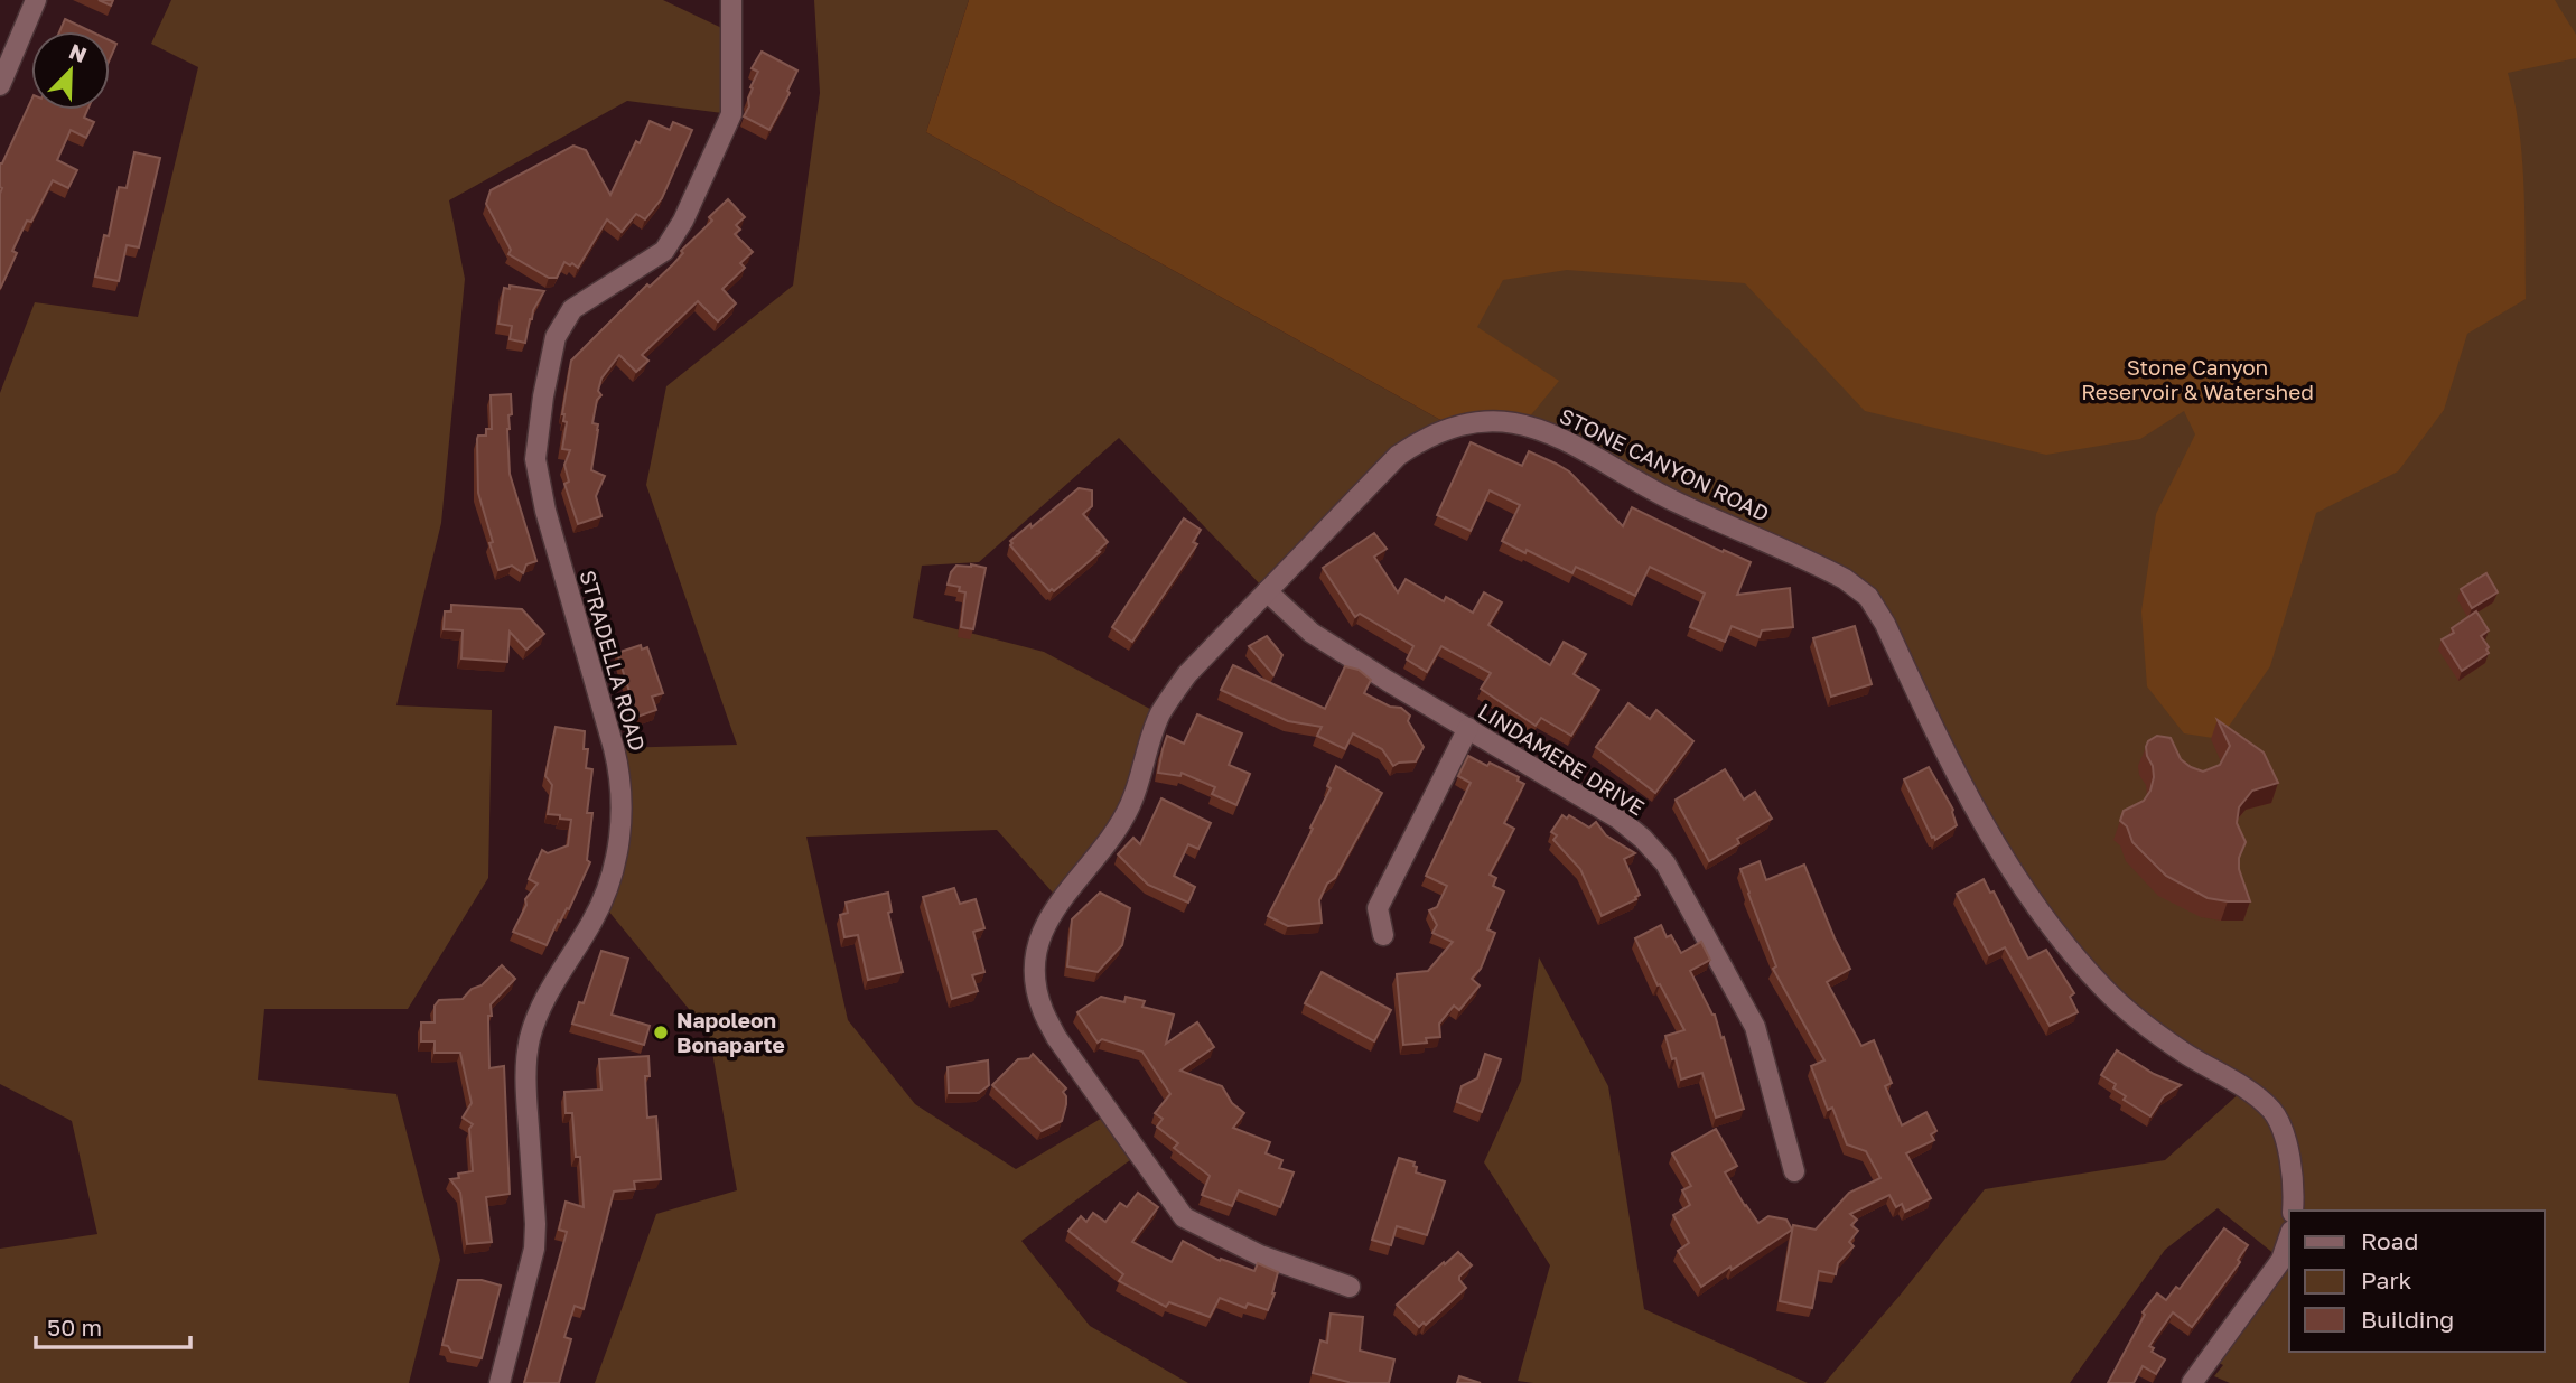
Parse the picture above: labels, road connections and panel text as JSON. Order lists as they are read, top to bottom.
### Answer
{
  "streets": {
    "street": ["STONE CANYON ROAD", "STRADELLA ROAD", "LINDAMERE DRIVE"]
  },
  "crossings": [
    ["STONE CANYON ROAD", "LINDAMERE DRIVE"]
  ],
  "parks": ["Stone Canyon Reservoir & Watershed"],
  "places": ["Napoleon Bonaparte"],
  "legend": ["Road", "Park", "Building"],
  "scale_bar": "50 m",
  "north": "top right"
}
